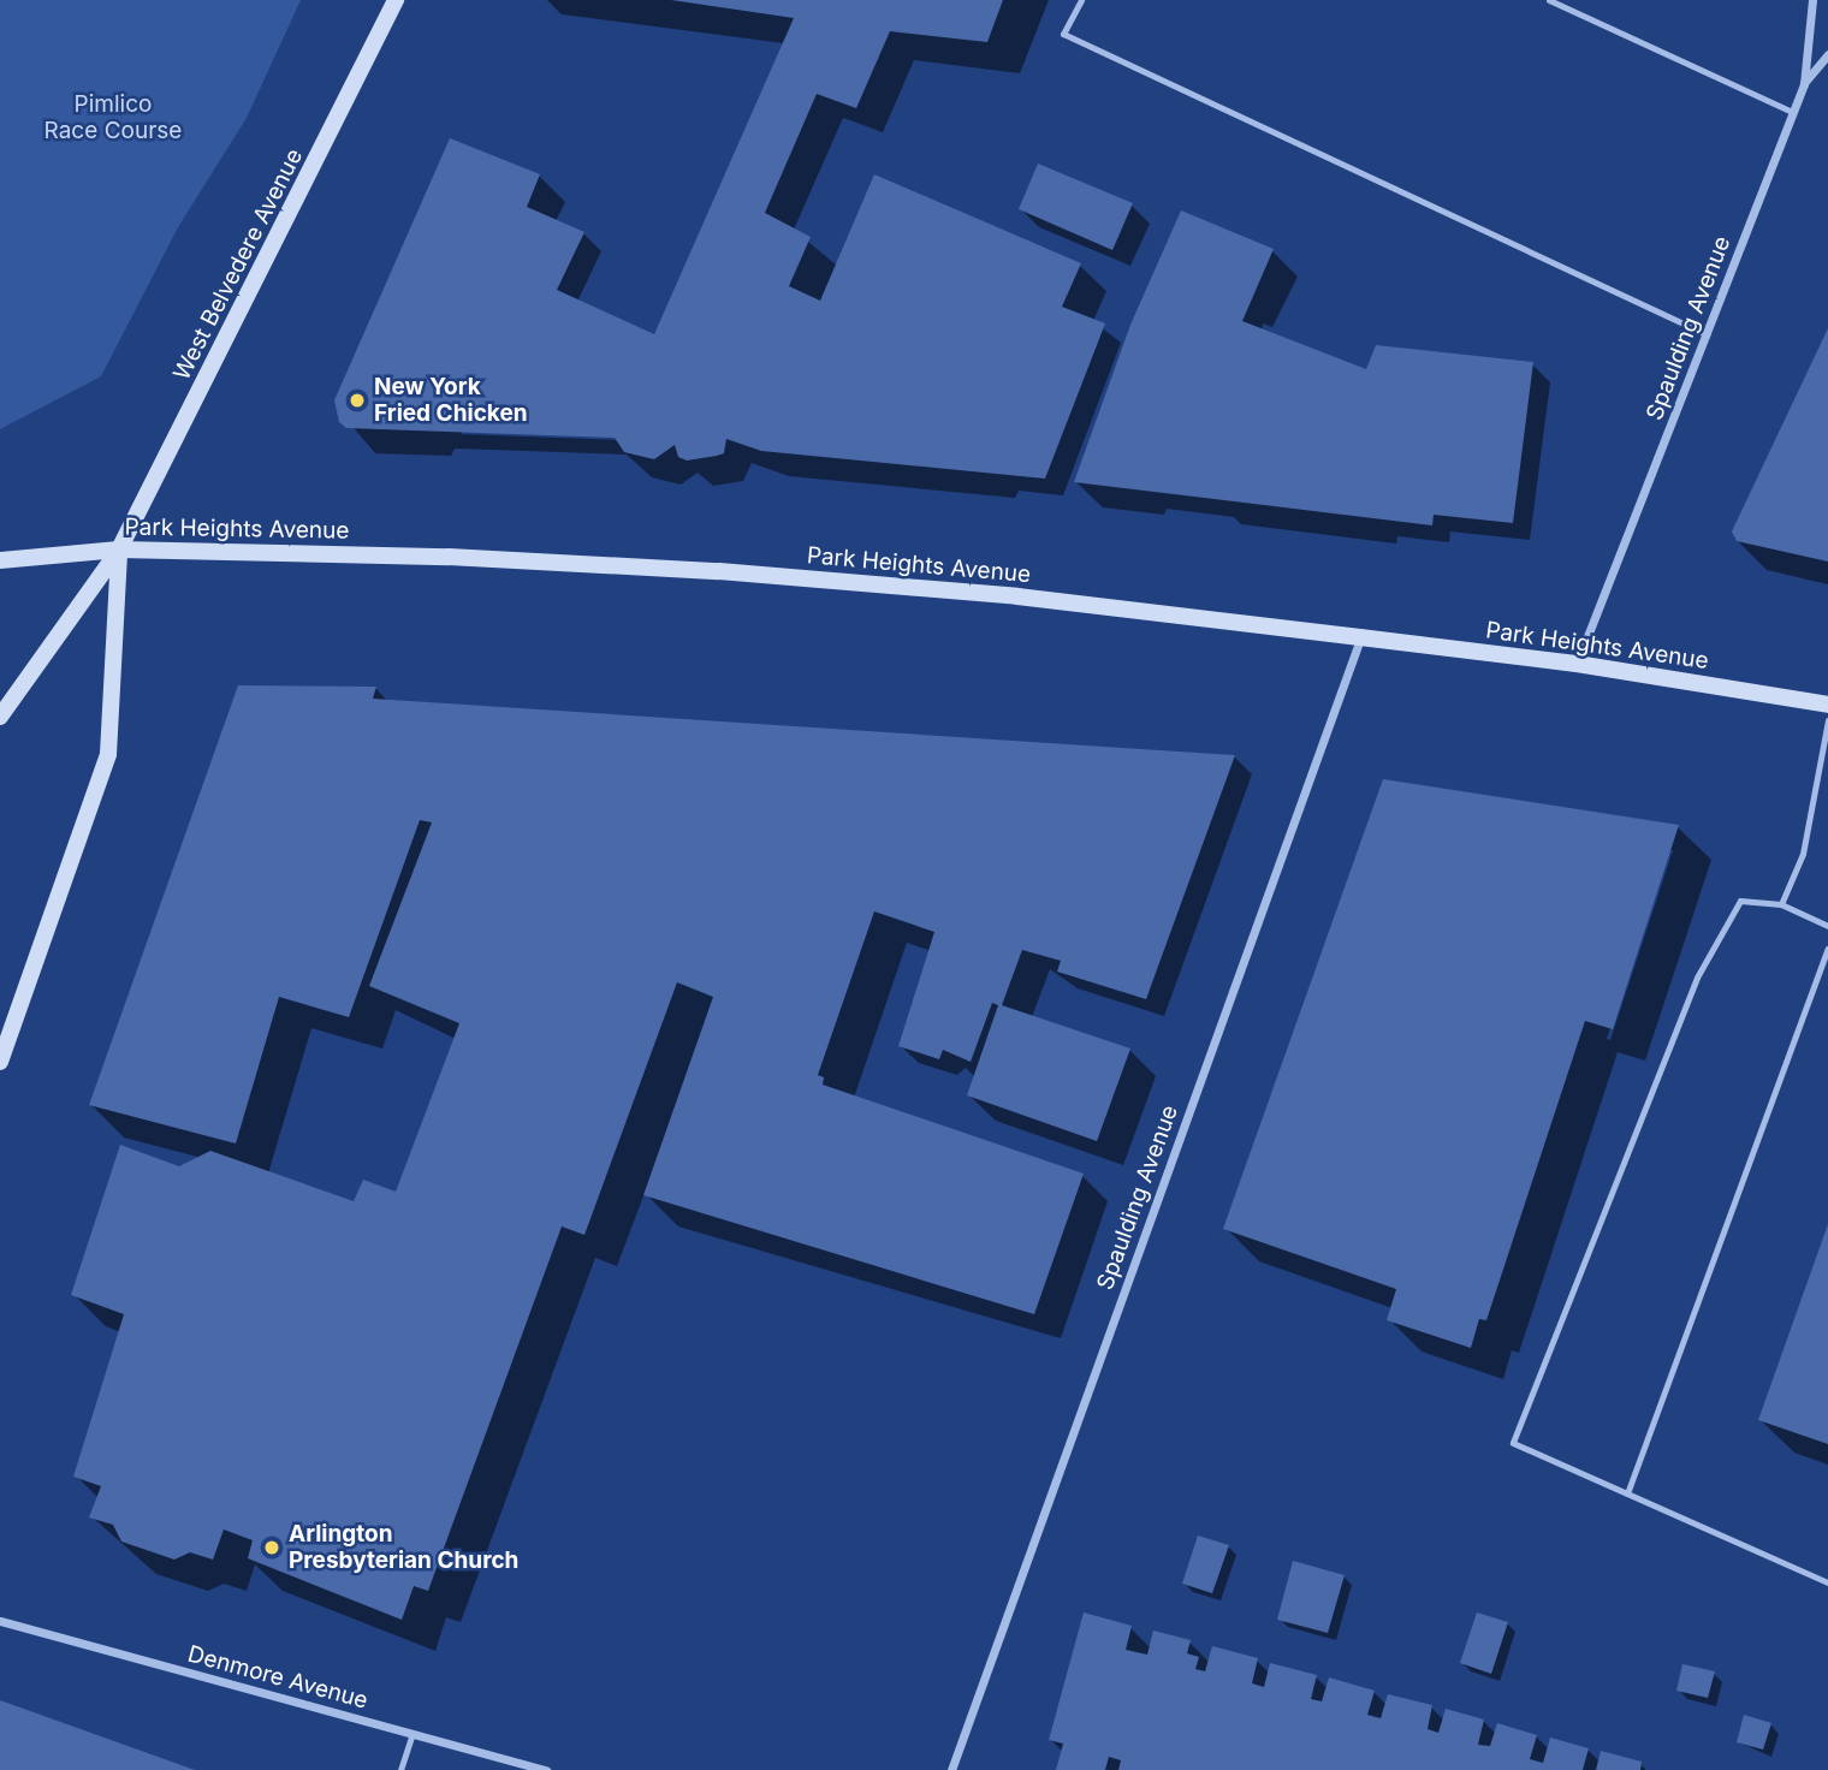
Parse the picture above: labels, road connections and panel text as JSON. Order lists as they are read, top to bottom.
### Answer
{
  "streets": {
    "main road": ["West Belvedere Avenue", "Park Heights Avenue"],
    "street": ["Spaulding Avenue", "Denmore Avenue"]
  },
  "crossings": [
    ["West Belvedere Avenue", "Park Heights Avenue"],
    ["Spaulding Avenue", "Park Heights Avenue"]
  ],
  "parks": ["Pimlico Race Course"],
  "places": ["New York Fried Chicken", "Arlington Presbyterian Church"]
}
